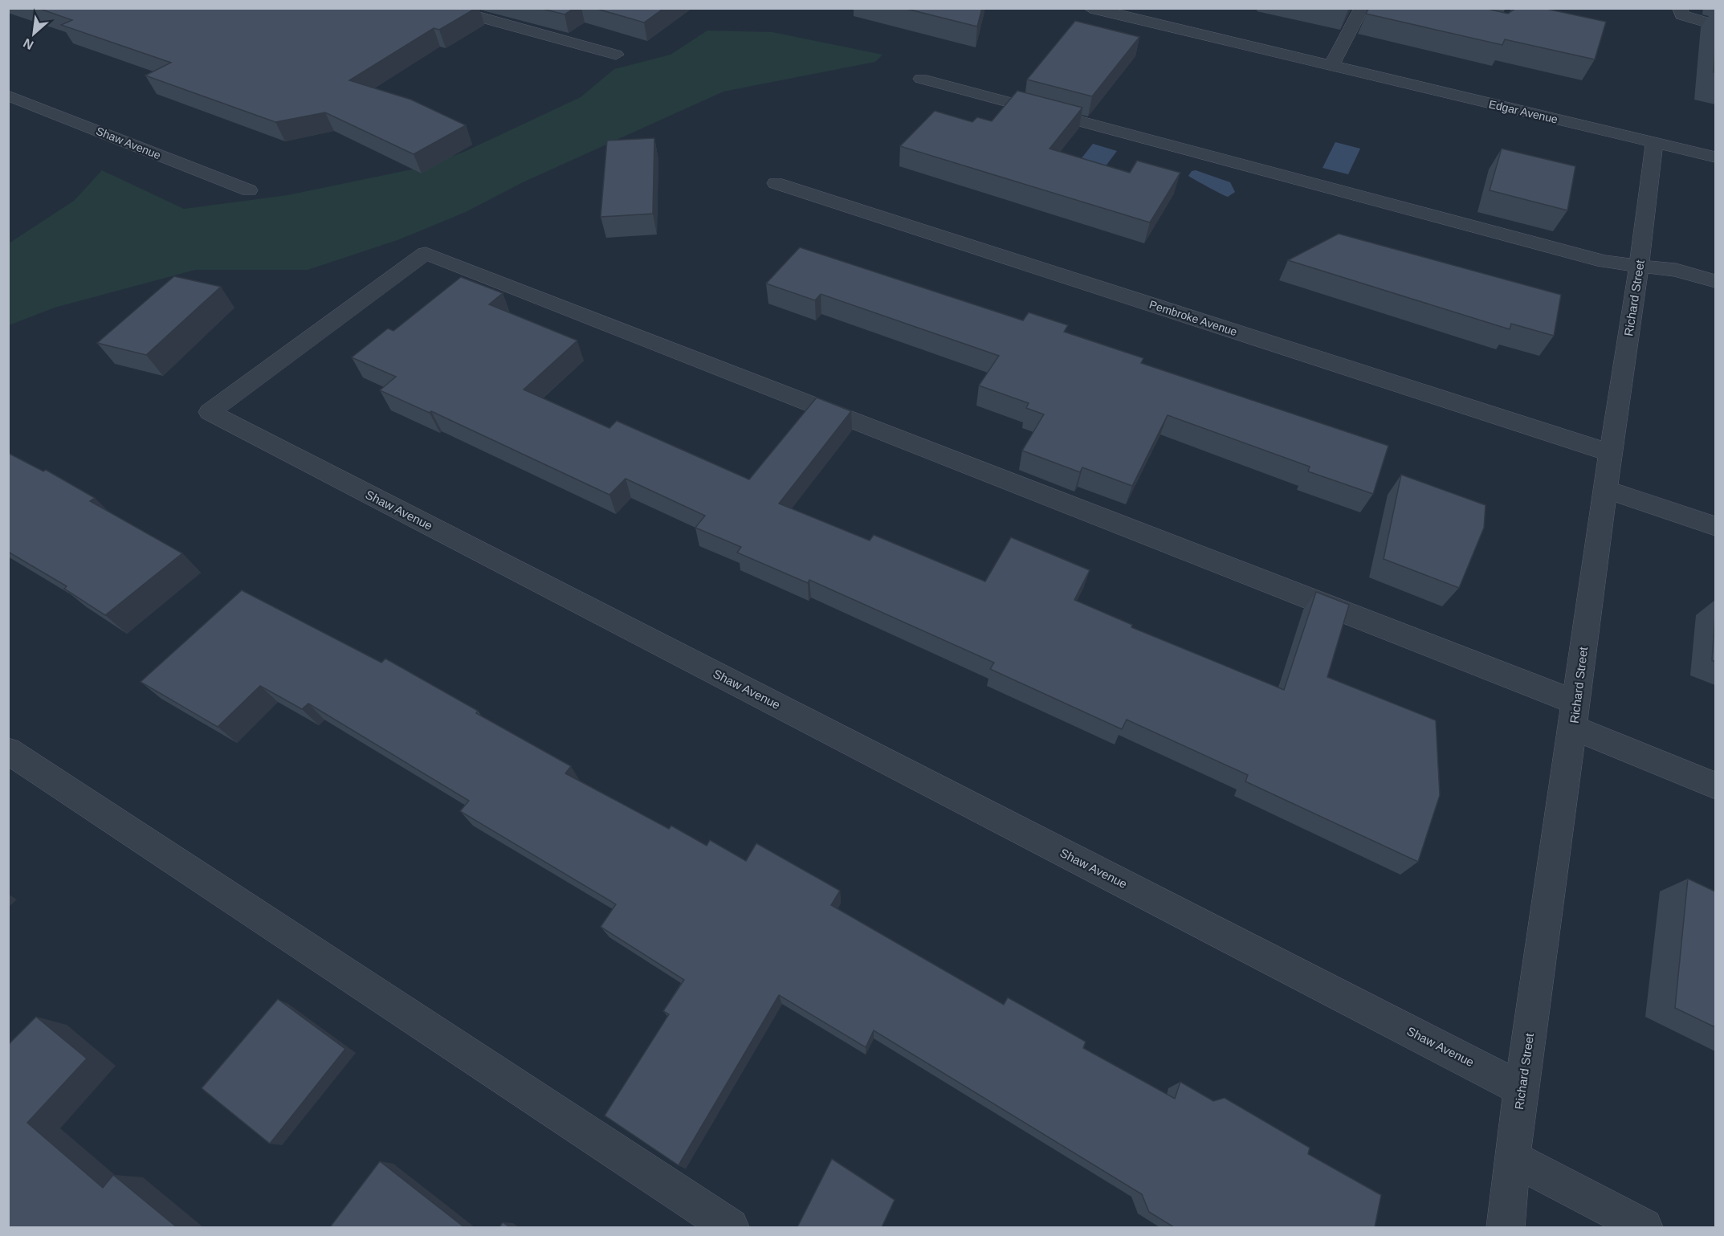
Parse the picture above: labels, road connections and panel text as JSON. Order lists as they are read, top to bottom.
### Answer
{
  "streets": {
    "street": [
      "Edgar Avenue",
      "Shaw Avenue",
      "Richard Street",
      "Pembroke Avenue"
    ]
  },
  "crossings": [
    ["Edgar Avenue", "Richard Street"],
    ["Shaw Avenue", "Richard Street"],
    ["Richard Street", "Pembroke Avenue"]
  ],
  "north": "bottom left"
}
